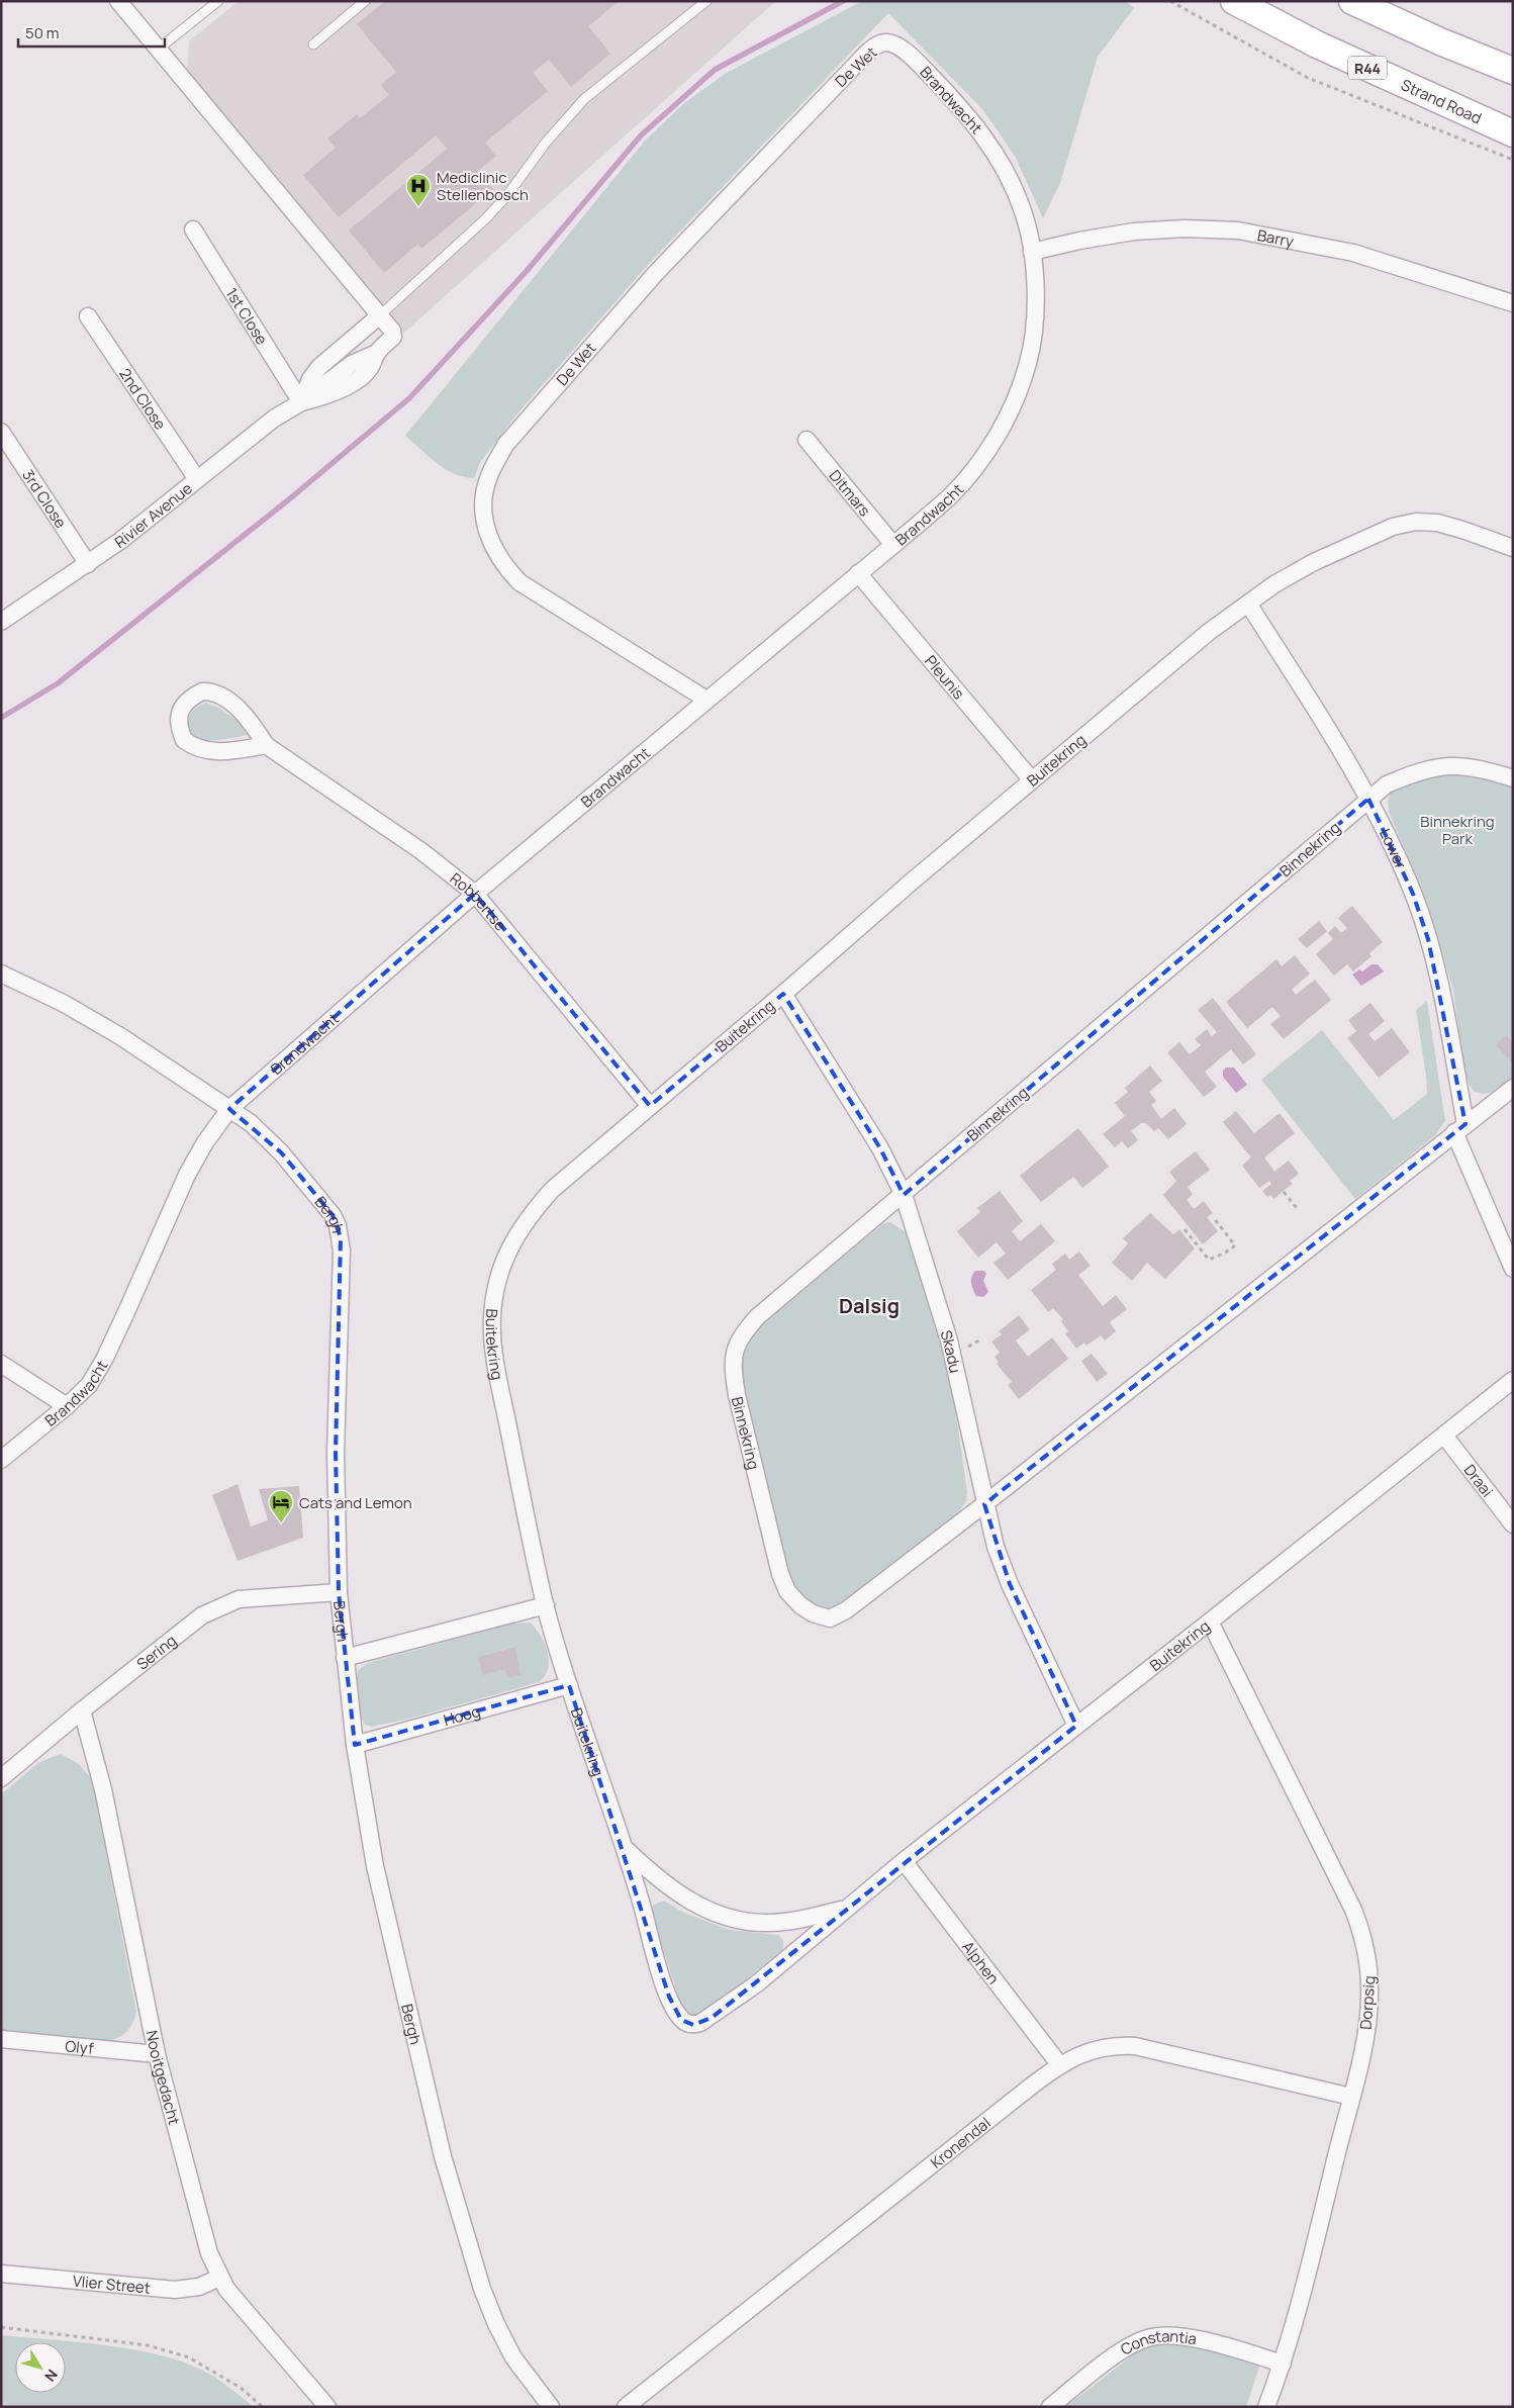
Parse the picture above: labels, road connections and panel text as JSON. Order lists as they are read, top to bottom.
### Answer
{
  "streets": {
    "main road": ["R44", "Strand Road"],
    "street": [
      "De Wet",
      "Brandwacht",
      "Barry",
      "1st Close",
      "2nd Close",
      "Ditmars",
      "3rd Close",
      "Rivier Avenue",
      "Pleunis",
      "Buitekring",
      "Binnekring",
      "Lower",
      "Robbertse",
      "Bergh",
      "Skadu",
      "Draai",
      "Sering",
      "Hoog",
      "Alphen",
      "Dorpsig",
      "Olyf",
      "Nooitgedacht",
      "Kronendal",
      "Vlier Street",
      "Constantia"
    ]
  },
  "crossings": [
    ["De Wet", "Brandwacht"],
    ["Brandwacht", "Barry"],
    ["Brandwacht", "Ditmars"],
    ["Brandwacht", "Pleunis"],
    ["Brandwacht", "Robbertse"],
    ["Brandwacht", "Bergh"],
    ["1st Close", "Rivier Avenue"],
    ["2nd Close", "Rivier Avenue"],
    ["3rd Close", "Rivier Avenue"],
    ["Pleunis", "Buitekring"],
    ["Buitekring", "Lower"],
    ["Buitekring", "Robbertse"],
    ["Buitekring", "Skadu"],
    ["Buitekring", "Draai"],
    ["Buitekring", "Hoog"],
    ["Buitekring", "Alphen"],
    ["Buitekring", "Dorpsig"],
    ["Binnekring", "Lower"],
    ["Binnekring", "Skadu"],
    ["Bergh", "Sering"],
    ["Bergh", "Hoog"],
    ["Sering", "Nooitgedacht"],
    ["Alphen", "Kronendal"],
    ["Dorpsig", "Kronendal"],
    ["Dorpsig", "Constantia"],
    ["Olyf", "Nooitgedacht"],
    ["Nooitgedacht", "Vlier Street"]
  ],
  "districts": ["Dalsig"],
  "parks": ["Binnekring Park"],
  "places": {
    "hospital": ["Mediclinic Stellenbosch"],
    "hotel": ["Cats and Lemon"]
  },
  "scale_bar": "50 m",
  "north": "bottom right"
}
